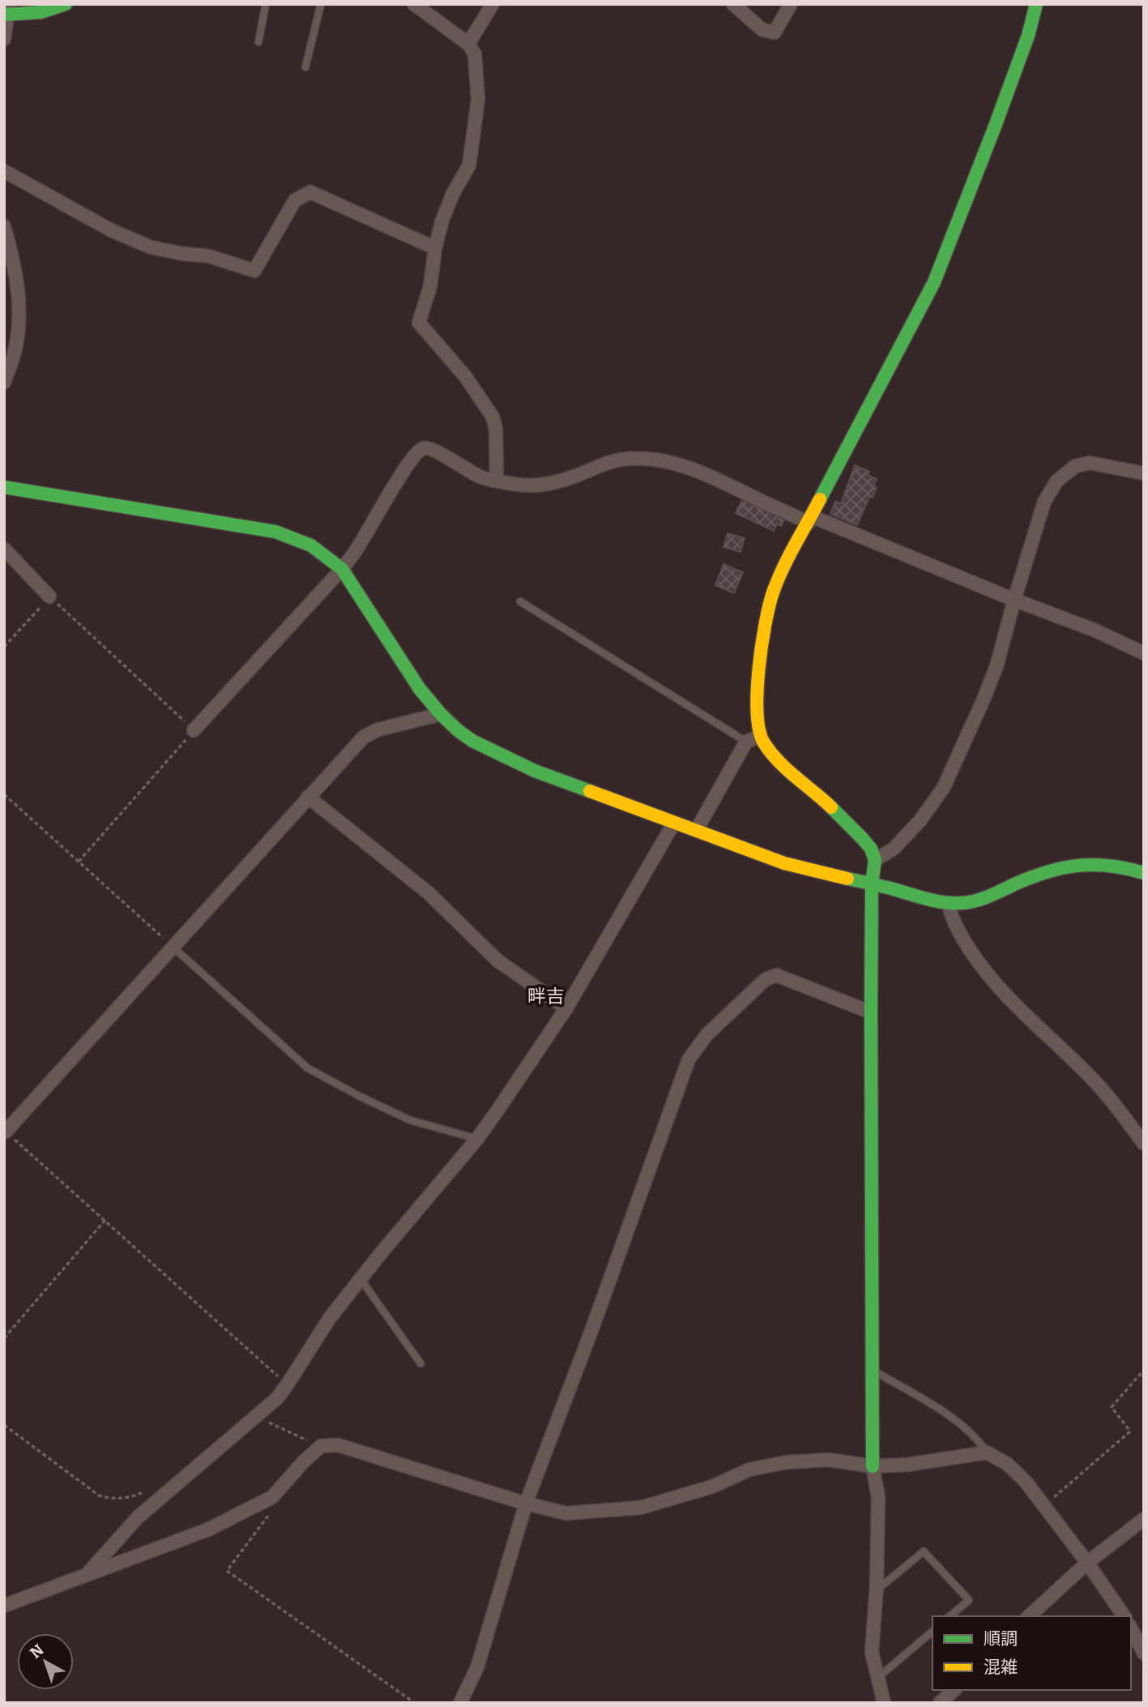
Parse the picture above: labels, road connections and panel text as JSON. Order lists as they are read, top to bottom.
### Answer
{
  "districts": ["畔吉"],
  "legend": ["順調", "混雑"],
  "north": "top left"
}
